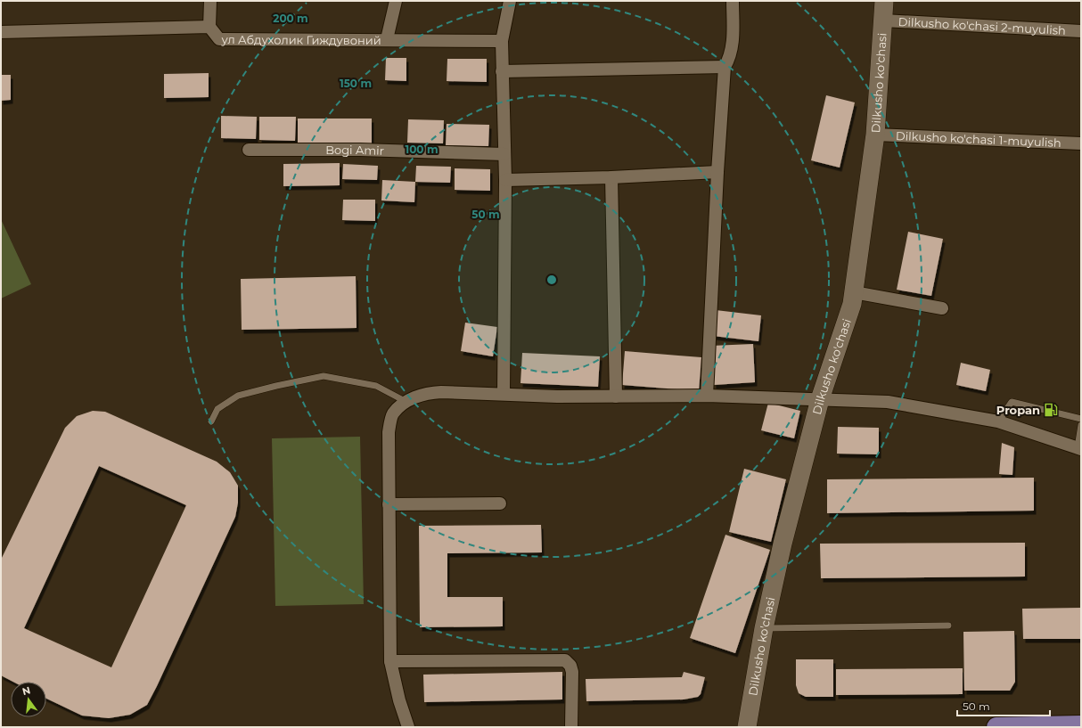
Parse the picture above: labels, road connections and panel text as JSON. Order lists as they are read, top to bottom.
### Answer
{
  "streets": {
    "street": [
      "Dilkusho ko'chasi 2-muyulish",
      "ул Абдухолик Гиждувоний",
      "Dilkusho ko'chasi",
      "Dilkusho ko'chasi 1-muyulish"
    ]
  },
  "crossings": [
    ["Dilkusho ko'chasi 2-muyulish", "Dilkusho ko'chasi"],
    ["Dilkusho ko'chasi", "Dilkusho ko'chasi 1-muyulish"]
  ],
  "places": {
    "fuel station": ["Propan"]
  },
  "scale_bar": "50 m",
  "north": "top",
  "rings": [
    "200 m",
    "150 m",
    "100 m",
    "50 m"
  ]
}
